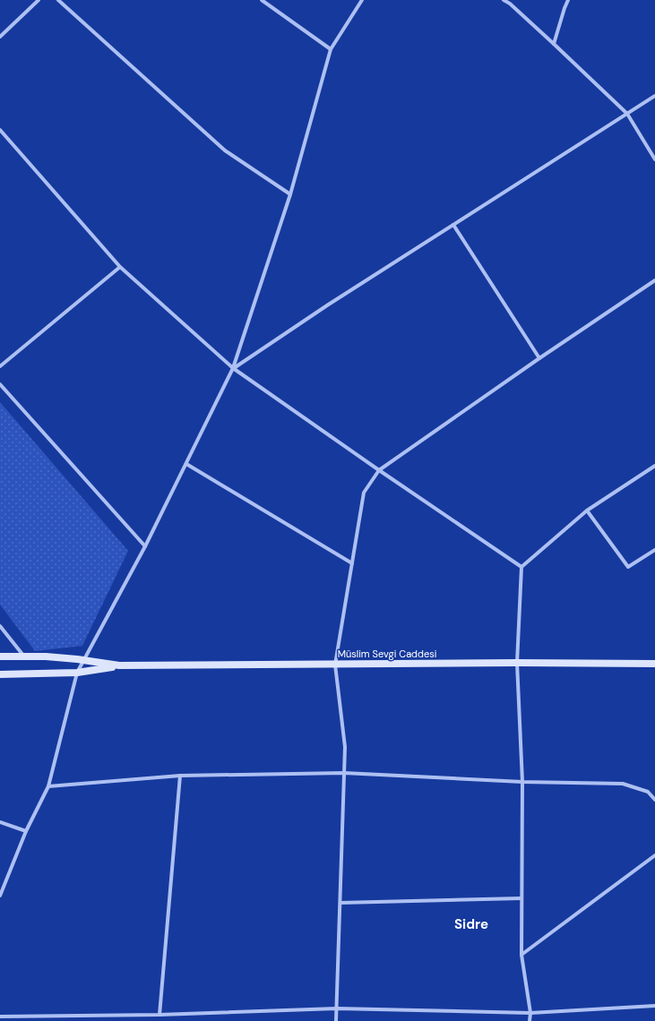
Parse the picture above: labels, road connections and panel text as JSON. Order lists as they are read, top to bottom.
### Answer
{
  "streets": {
    "main road": ["Müslim Sevgi Caddesi"]
  },
  "districts": ["Sidre"]
}
